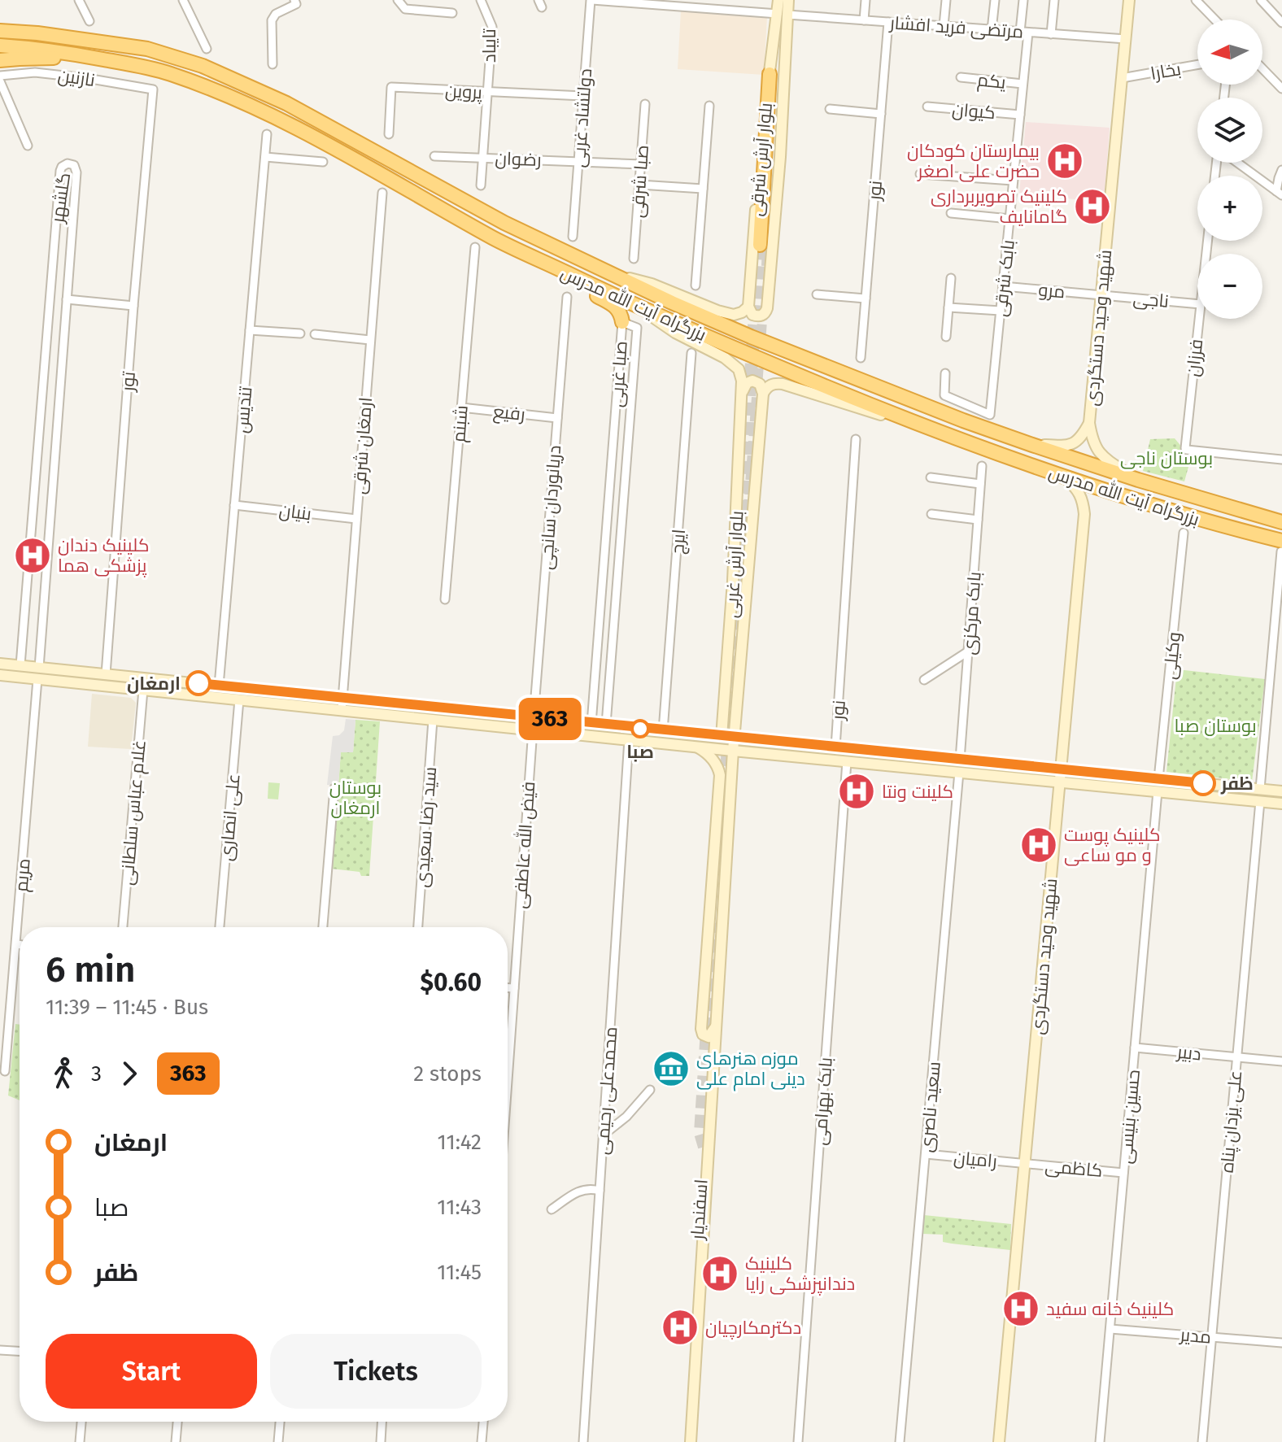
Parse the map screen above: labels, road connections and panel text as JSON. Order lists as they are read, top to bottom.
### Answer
{
  "streets": {
    "highway": ["بزرگراه آیت الله مدرس"],
    "main road": [
      "بلوار آرش شرقی",
      "شهید وحید دستگردی",
      "بلوار آرش غربی",
      "اسفندیار"
    ],
    "street": [
      "مرتضی فرید افشار",
      "تایباد",
      "بخارا",
      "نازنین",
      "یکم",
      "پروین",
      "کیوان",
      "دولتشاد غربی",
      "رضوان",
      "صبا شرقی",
      "نور",
      "گلشهر",
      "بابک شرقی",
      "مرو",
      "ناجی",
      "فرزان",
      "صبا غربی",
      "تور",
      "تندیس",
      "رفیع",
      "شبنم",
      "ارمغان شرقی",
      "دریانوردان سانچی",
      "بنیان",
      "ایرج",
      "بابک مرکزی",
      "وكيلی",
      "غلام عباس سلطانی",
      "علی انصاری",
      "سید رضا سعیدی",
      "فیض الله عاطفی",
      "مریم",
      "دبیر",
      "محمدعلی رحیمی",
      "بابک بهرامی",
      "سعید ناصری",
      "حسین بنیسی",
      "علی یزدان پناه",
      "رامیان",
      "کاظمی",
      "مدیر"
    ]
  },
  "crossings": [
    ["مرتضی فرید افشار", "دولتشاد غربی"],
    ["مرتضی فرید افشار", "بلوار آرش شرقی"],
    ["مرتضی فرید افشار", "نور"],
    ["مرتضی فرید افشار", "بابک شرقی"],
    ["مرتضی فرید افشار", "شهید وحید دستگردی"],
    ["تایباد", "پروین"],
    ["تایباد", "رضوان"],
    ["بخارا", "شهید وحید دستگردی"],
    ["نازنین", "تور"],
    ["یکم", "بابک شرقی"],
    ["پروین", "دولتشاد غربی"],
    ["کیوان", "بابک شرقی"],
    ["دولتشاد غربی", "رضوان"],
    ["رضوان", "صبا شرقی"],
    ["بابک شرقی", "مرو"],
    ["مرو", "ناجی"],
    ["مرو", "شهید وحید دستگردی"],
    ["ناجی", "شهید وحید دستگردی"],
    ["بزرگراه آیت الله مدرس", "شهید وحید دستگردی"],
    ["شهید وحید دستگردی", "رامیان"],
    ["شهید وحید دستگردی", "کاظمی"],
    ["تندیس", "بنیان"],
    ["رفیع", "شبنم"],
    ["رفیع", "دریانوردان سانچی"],
    ["ارمغان شرقی", "بنیان"],
    ["بلوار آرش غربی", "اسفندیار"],
    ["دبیر", "حسین بنیسی"],
    ["دبیر", "علی یزدان پناه"],
    ["سعید ناصری", "رامیان"],
    ["حسین بنیسی", "کاظمی"],
    ["حسین بنیسی", "مدیر"],
    ["علی یزدان پناه", "مدیر"],
    ["رامیان", "کاظمی"]
  ],
  "parks": ["بوستان ناجی", "بوستان صبا", "بوستان ارمغان"],
  "places": {
    "hospital": [
      "بیمارستان کودکان حضرت علی اصغر",
      "کلینیک تصویربرداری گامانایف",
      "کلینیک دندان پزشکی هما",
      "کلینت ونتا",
      "کلینیک پوست و مو ساعی",
      "کلینیک دندانپزشکی رایا",
      "کلینیک خانه سفید",
      "دكترمكارچيان"
    ],
    "other": ["ارمغان", "صبا", "ظفر"],
    "museum": ["موزه هنرهای دینی امام علی"]
  },
  "lines": ["bus line 363"],
  "north": "left",
  "page": {
    "on_map": "363",
    "map_buttons": ["+", "−"],
    "heading": ["6 min", "11:39 – 11:45 · Bus", "$0.60"],
    "legs": ["3", "363", "2 stops"],
    "list": [
      {
        "name": "ارمغان",
        "value": "11:42"
      },
      {
        "name": "صبا",
        "value": "11:43"
      },
      {
        "name": "ظفر",
        "value": "11:45"
      }
    ],
    "buttons": ["Start", "Tickets"]
  }
}
